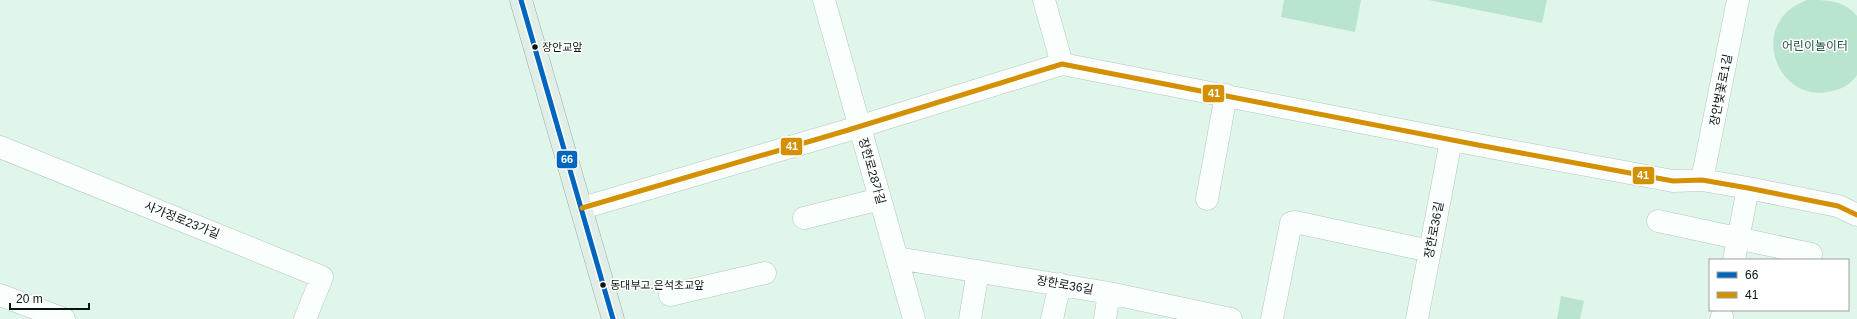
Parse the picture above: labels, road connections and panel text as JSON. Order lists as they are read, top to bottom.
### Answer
{
  "streets": {
    "street": [
      "장안벚꽃로1길",
      "장한로28가길",
      "사가정로23가길",
      "장한로36길"
    ]
  },
  "crossings": [
    ["장한로28가길", "장한로36길"]
  ],
  "parks": ["어린이놀이터"],
  "places": ["장안교앞", "동대부고.은석초교앞"],
  "lines": ["transit line 66", "transit line 41"],
  "legend": ["66", "41"],
  "scale_bar": "20 m"
}
